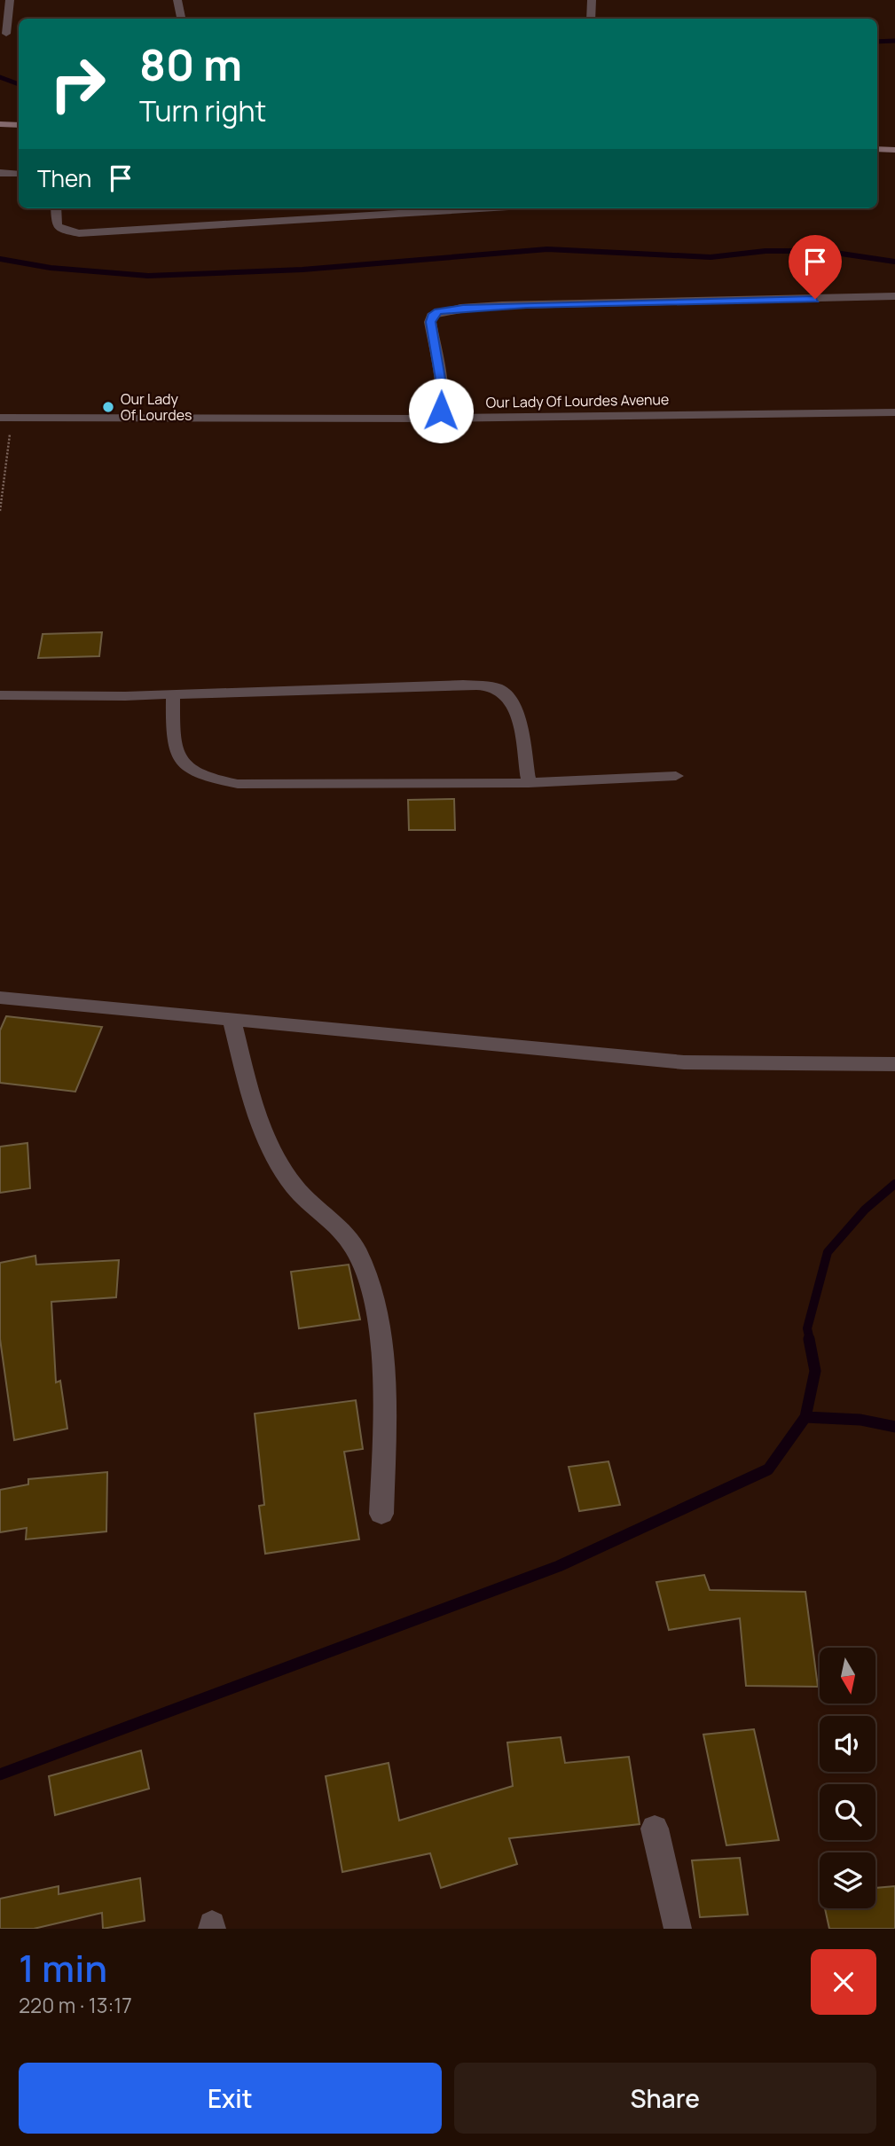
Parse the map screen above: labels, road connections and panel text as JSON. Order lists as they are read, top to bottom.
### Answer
{
  "streets": {
    "street": ["Our Lady Of Lourdes Avenue"]
  },
  "places": ["Our Lady Of Lourdes"],
  "north": "bottom",
  "page": {
    "turn": ["80 m", "Turn right"],
    "then": "Then",
    "heading": ["1 min", "220 m · 13:17"],
    "buttons": ["Exit", "Share"]
  }
}
